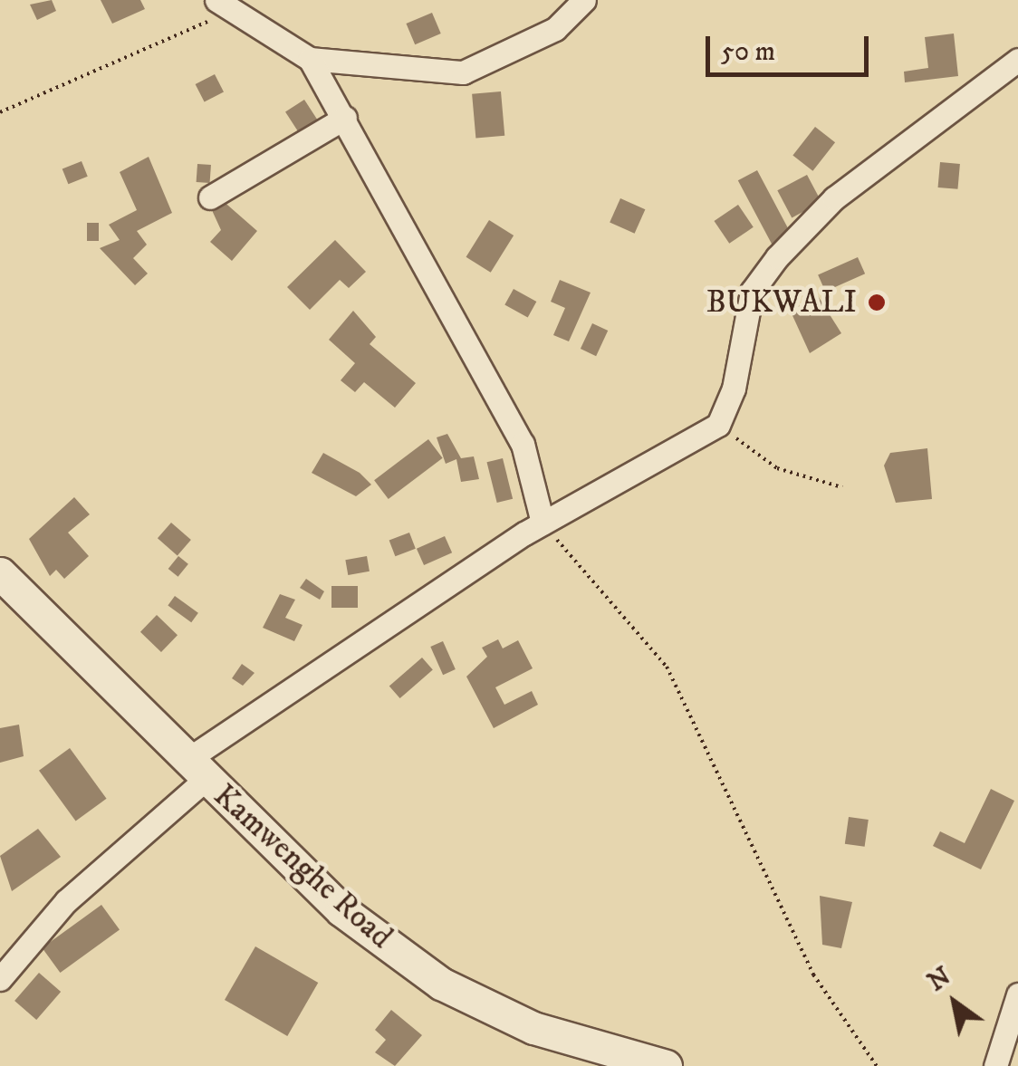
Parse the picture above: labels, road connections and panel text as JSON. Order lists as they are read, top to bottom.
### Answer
{
  "streets": {
    "main road": ["Kamwenghe Road"]
  },
  "places": ["BUKWALI"],
  "scale_bar": "50 m",
  "north": "top left"
}
